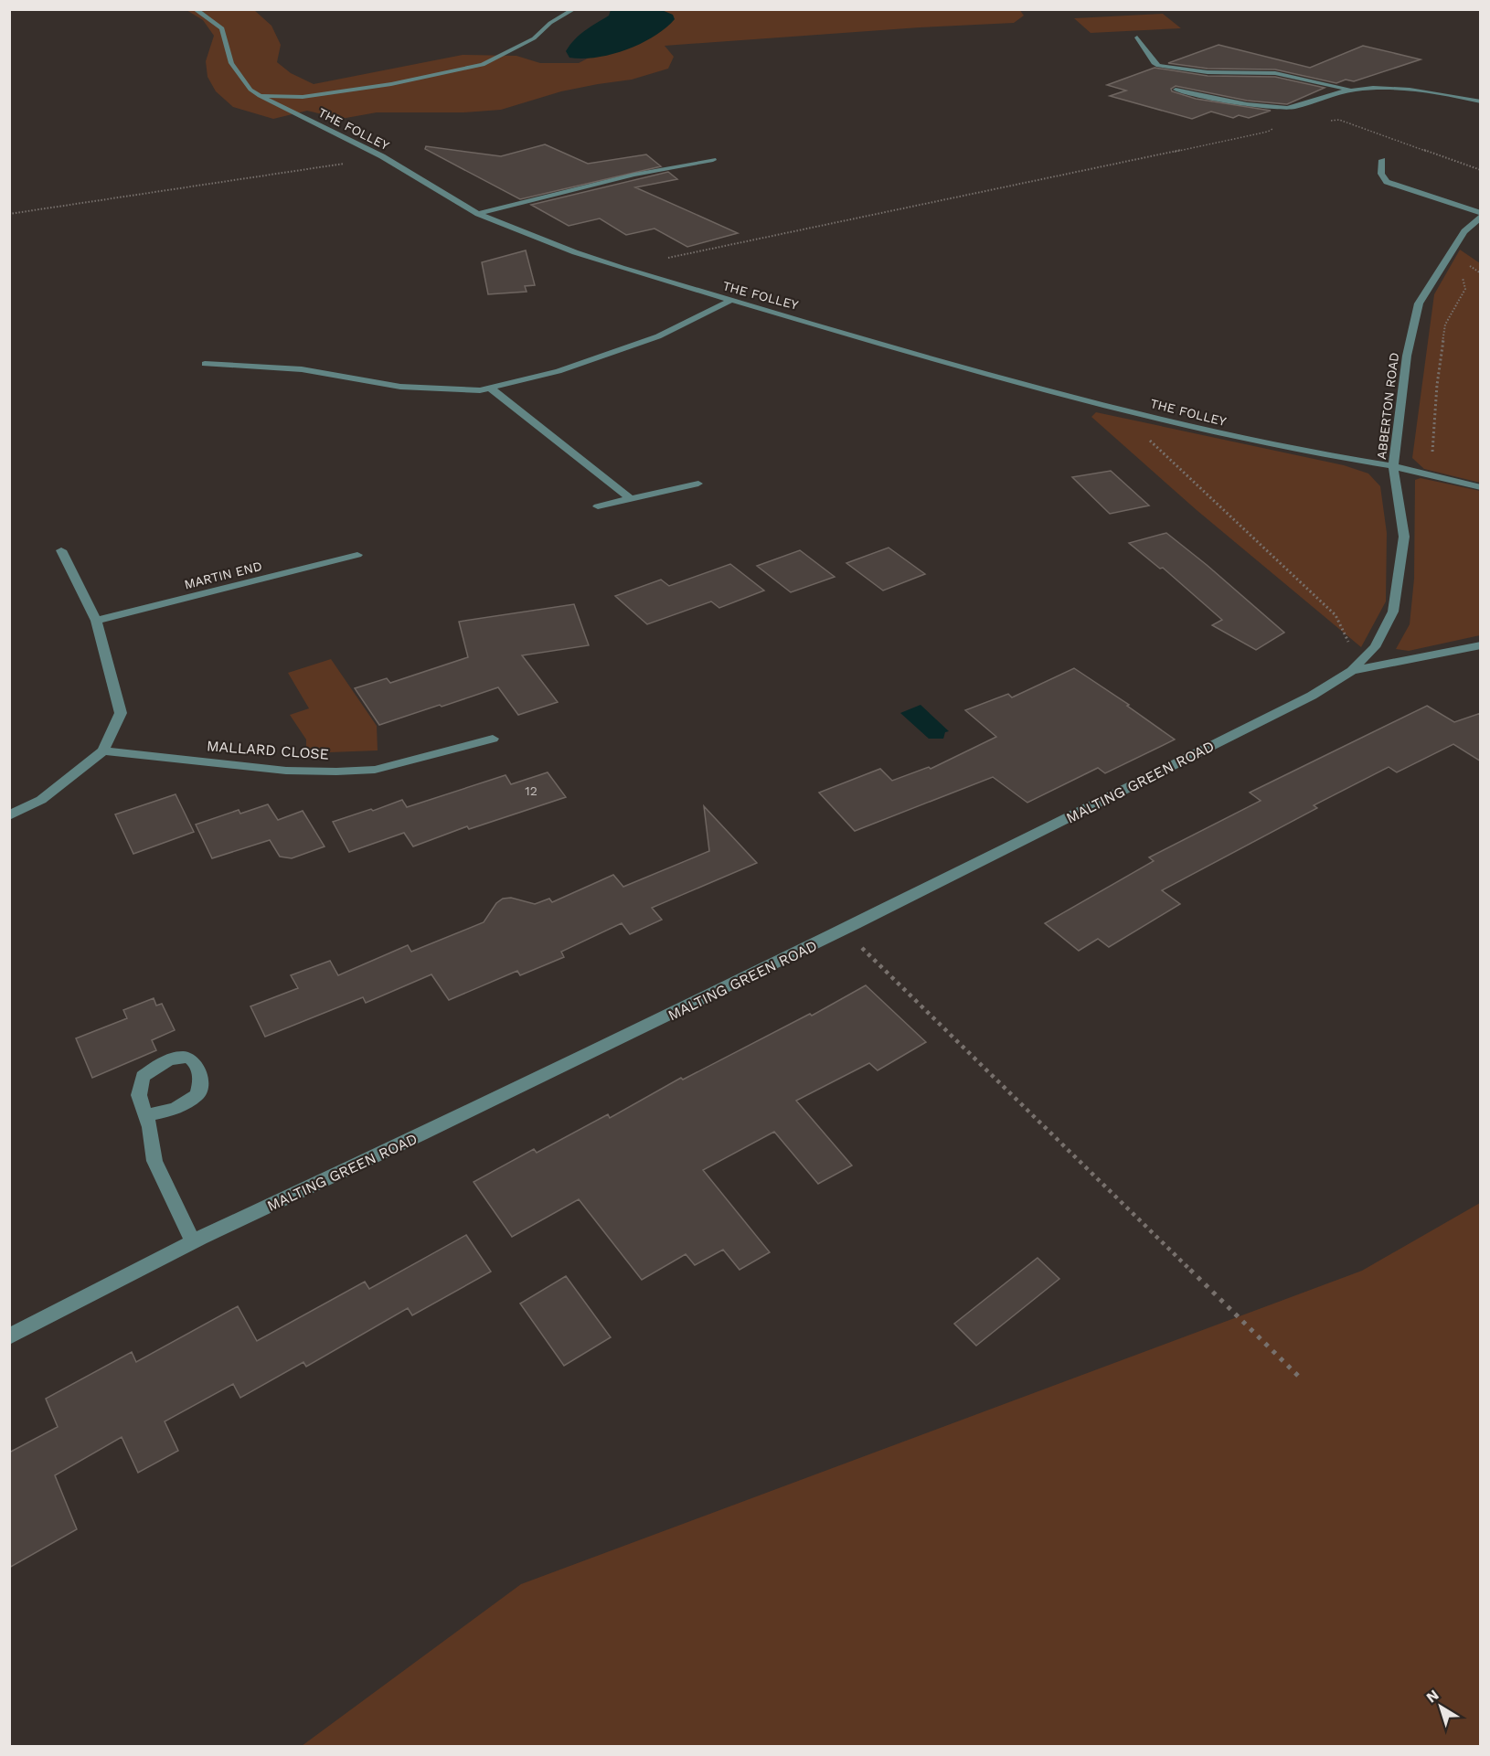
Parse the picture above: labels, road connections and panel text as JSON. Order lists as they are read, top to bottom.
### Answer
{
  "streets": {
    "street": [
      "THE FOLLEY",
      "ABBERTON ROAD",
      "MARTIN END",
      "MALLARD CLOSE",
      "MALTING GREEN ROAD"
    ]
  },
  "crossings": [
    ["THE FOLLEY", "ABBERTON ROAD"],
    ["ABBERTON ROAD", "MALTING GREEN ROAD"]
  ],
  "house_numbers": ["12"],
  "north": "top left"
}
